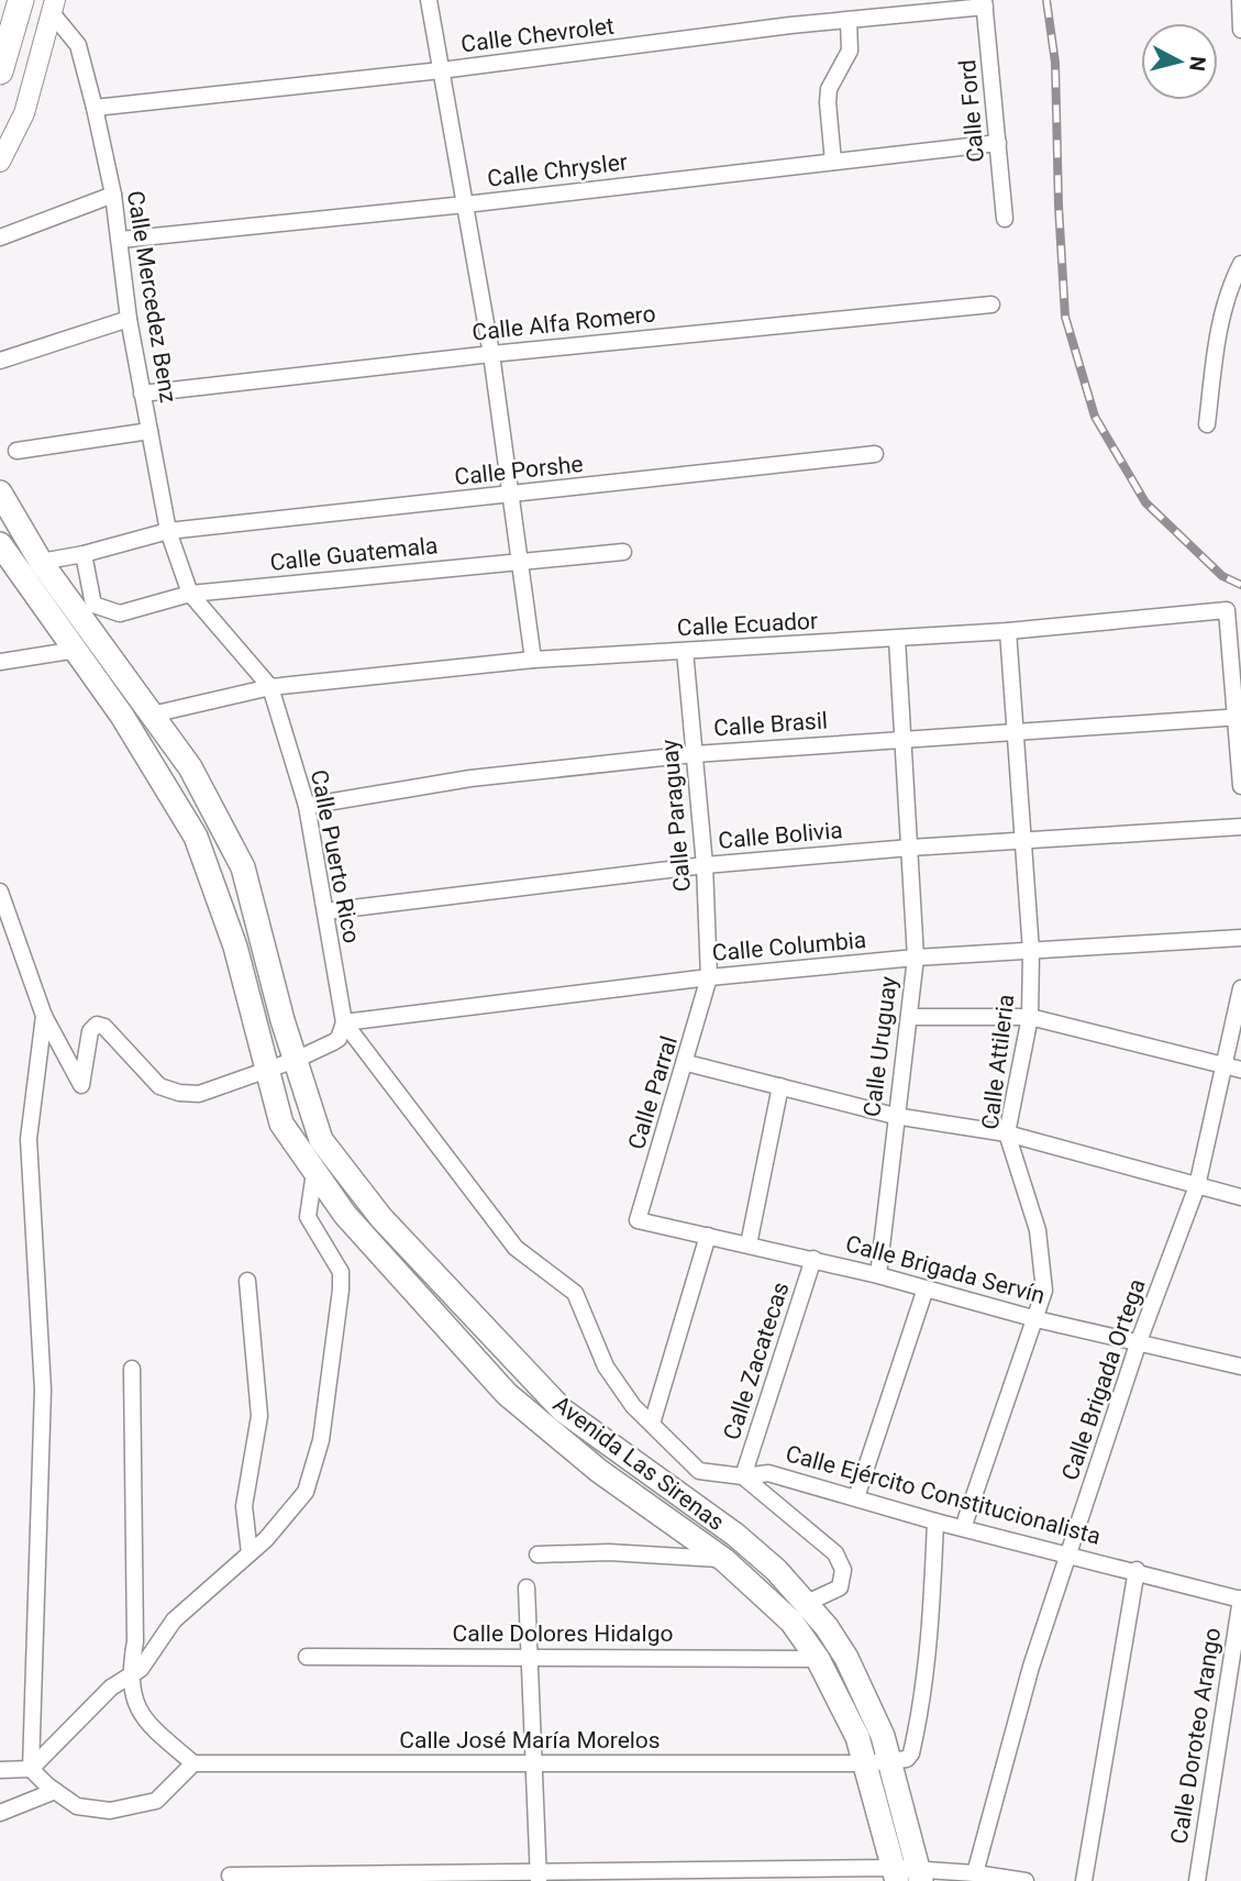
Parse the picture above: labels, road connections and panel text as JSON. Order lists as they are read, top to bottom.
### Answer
{
  "streets": {
    "main road": ["Avenida Las Sirenas"],
    "street": [
      "Calle Chevrolet",
      "Calle Ford",
      "Calle Chrysler",
      "Calle Mercedez Benz",
      "Calle Alfa Romero",
      "Calle Porshe",
      "Calle Guatemala",
      "Calle Ecuador",
      "Calle Brasil",
      "Calle Paraguay",
      "Calle Bolivia",
      "Calle Puerto Rico",
      "Calle Columbia",
      "Calle Uruguay",
      "Calle Attileria",
      "Calle Parral",
      "Calle Brigada Servín",
      "Calle Zacatecas",
      "Calle Brigada Ortega",
      "Calle Ejército Constitucionalista",
      "Calle Dolores Hidalgo",
      "Calle Doroteo Arango",
      "Calle José María Morelos"
    ]
  },
  "crossings": [
    ["Calle Chevrolet", "Calle Ford"],
    ["Calle Chevrolet", "Calle Mercedez Benz"],
    ["Calle Ford", "Calle Chrysler"],
    ["Calle Chrysler", "Calle Mercedez Benz"],
    ["Calle Mercedez Benz", "Calle Alfa Romero"],
    ["Calle Mercedez Benz", "Calle Porshe"],
    ["Calle Mercedez Benz", "Calle Guatemala"],
    ["Calle Mercedez Benz", "Calle Puerto Rico"],
    ["Calle Porshe", "Avenida Las Sirenas"],
    ["Calle Guatemala", "Calle Puerto Rico"],
    ["Calle Guatemala", "Avenida Las Sirenas"],
    ["Calle Ecuador", "Calle Brasil"],
    ["Calle Ecuador", "Calle Paraguay"],
    ["Calle Ecuador", "Calle Puerto Rico"],
    ["Calle Ecuador", "Calle Uruguay"],
    ["Calle Ecuador", "Calle Attileria"],
    ["Calle Ecuador", "Avenida Las Sirenas"],
    ["Calle Brasil", "Calle Paraguay"],
    ["Calle Brasil", "Calle Puerto Rico"],
    ["Calle Brasil", "Calle Uruguay"],
    ["Calle Brasil", "Calle Attileria"],
    ["Calle Paraguay", "Calle Bolivia"],
    ["Calle Paraguay", "Calle Columbia"],
    ["Calle Paraguay", "Calle Parral"],
    ["Calle Bolivia", "Calle Puerto Rico"],
    ["Calle Bolivia", "Calle Uruguay"],
    ["Calle Bolivia", "Calle Attileria"],
    ["Calle Puerto Rico", "Calle Columbia"],
    ["Calle Puerto Rico", "Calle Ejército Constitucionalista"],
    ["Calle Columbia", "Calle Uruguay"],
    ["Calle Columbia", "Calle Attileria"],
    ["Calle Columbia", "Calle Parral"],
    ["Calle Columbia", "Calle Ejército Constitucionalista"],
    ["Calle Uruguay", "Calle Brigada Servín"],
    ["Calle Attileria", "Calle Brigada Servín"],
    ["Calle Attileria", "Calle Ejército Constitucionalista"],
    ["Calle Parral", "Calle Brigada Servín"],
    ["Calle Brigada Servín", "Calle Zacatecas"],
    ["Calle Brigada Servín", "Calle Brigada Ortega"],
    ["Calle Zacatecas", "Calle Ejército Constitucionalista"],
    ["Calle Brigada Ortega", "Calle Ejército Constitucionalista"],
    ["Avenida Las Sirenas", "Calle Dolores Hidalgo"],
    ["Avenida Las Sirenas", "Calle José María Morelos"],
    ["Calle Ejército Constitucionalista", "Calle Doroteo Arango"]
  ],
  "north": "right"
}
